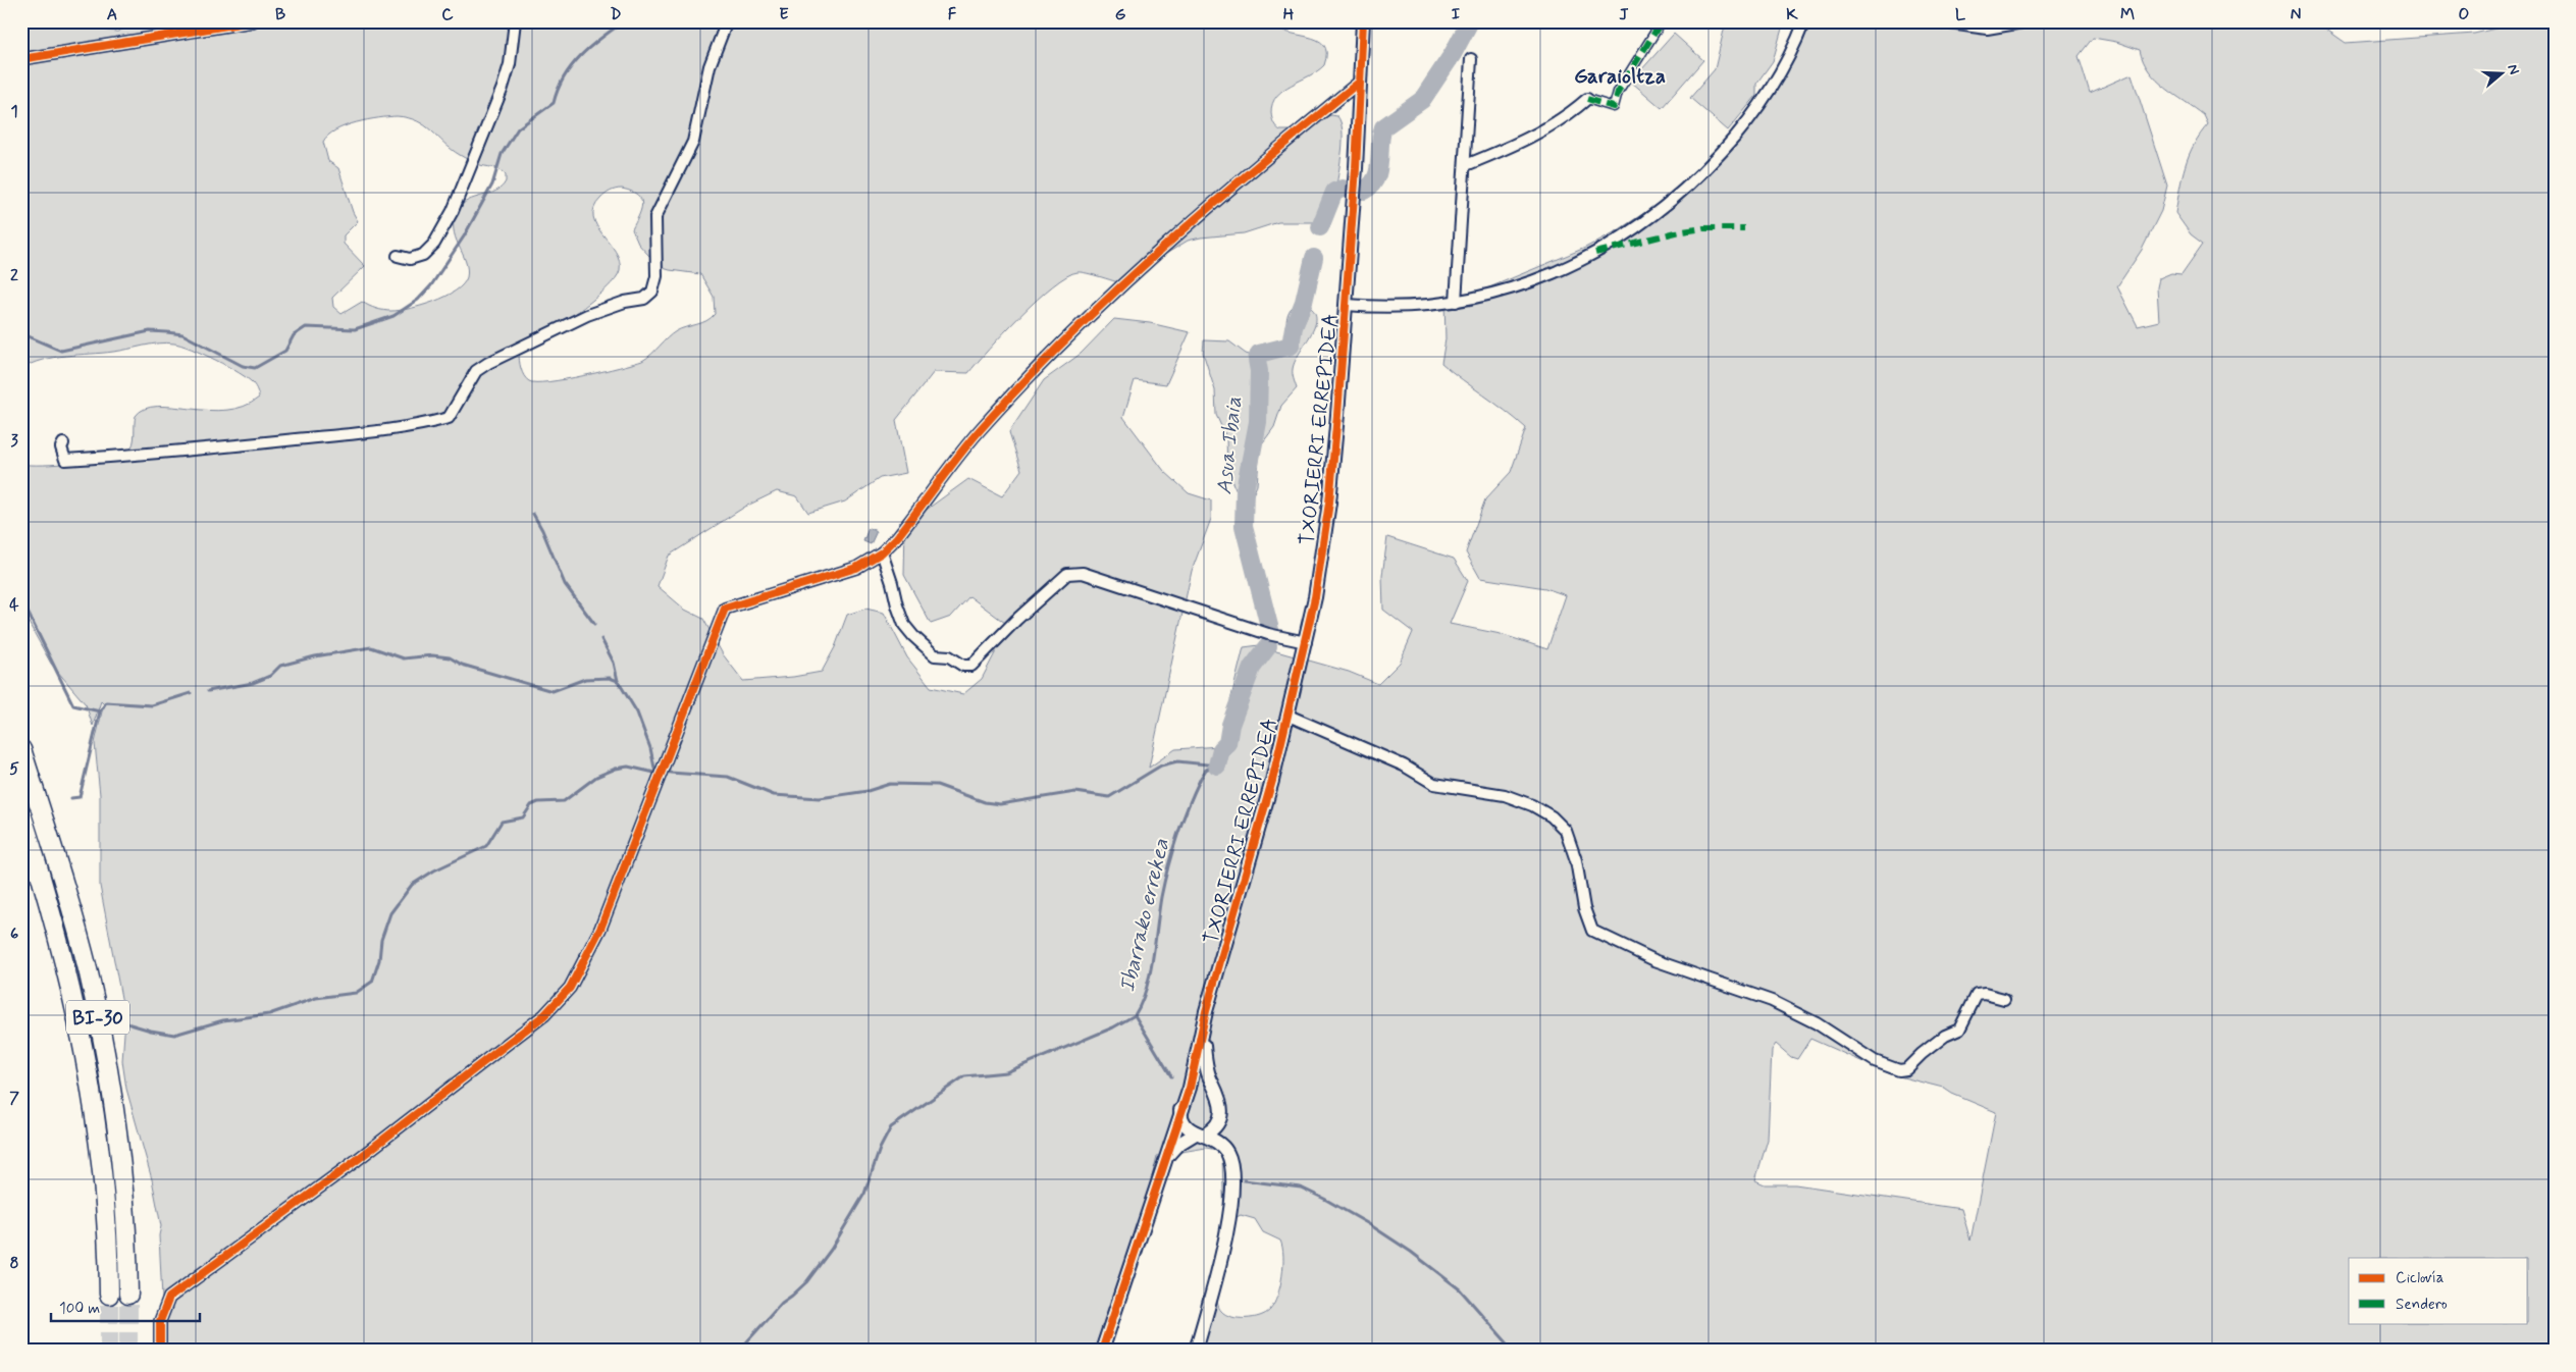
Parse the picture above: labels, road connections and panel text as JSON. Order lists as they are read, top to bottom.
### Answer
{
  "streets": {
    "highway": ["BI-30"],
    "street": ["TXORIERRI ERREPIDEA"]
  },
  "districts": ["Garaioltza"],
  "water": ["Asua Ibaia", "Ibarrako errekea"],
  "legend": ["Ciclovía", "Sendero"],
  "scale_bar": "100 m",
  "north": "right",
  "grid": {
    "columns": [
      "A",
      "B",
      "C",
      "D",
      "E",
      "F",
      "G",
      "H",
      "I",
      "J",
      "K",
      "L",
      "M",
      "N",
      "O"
    ],
    "rows": [
      "1",
      "2",
      "3",
      "4",
      "5",
      "6",
      "7",
      "8"
    ]
  }
}
